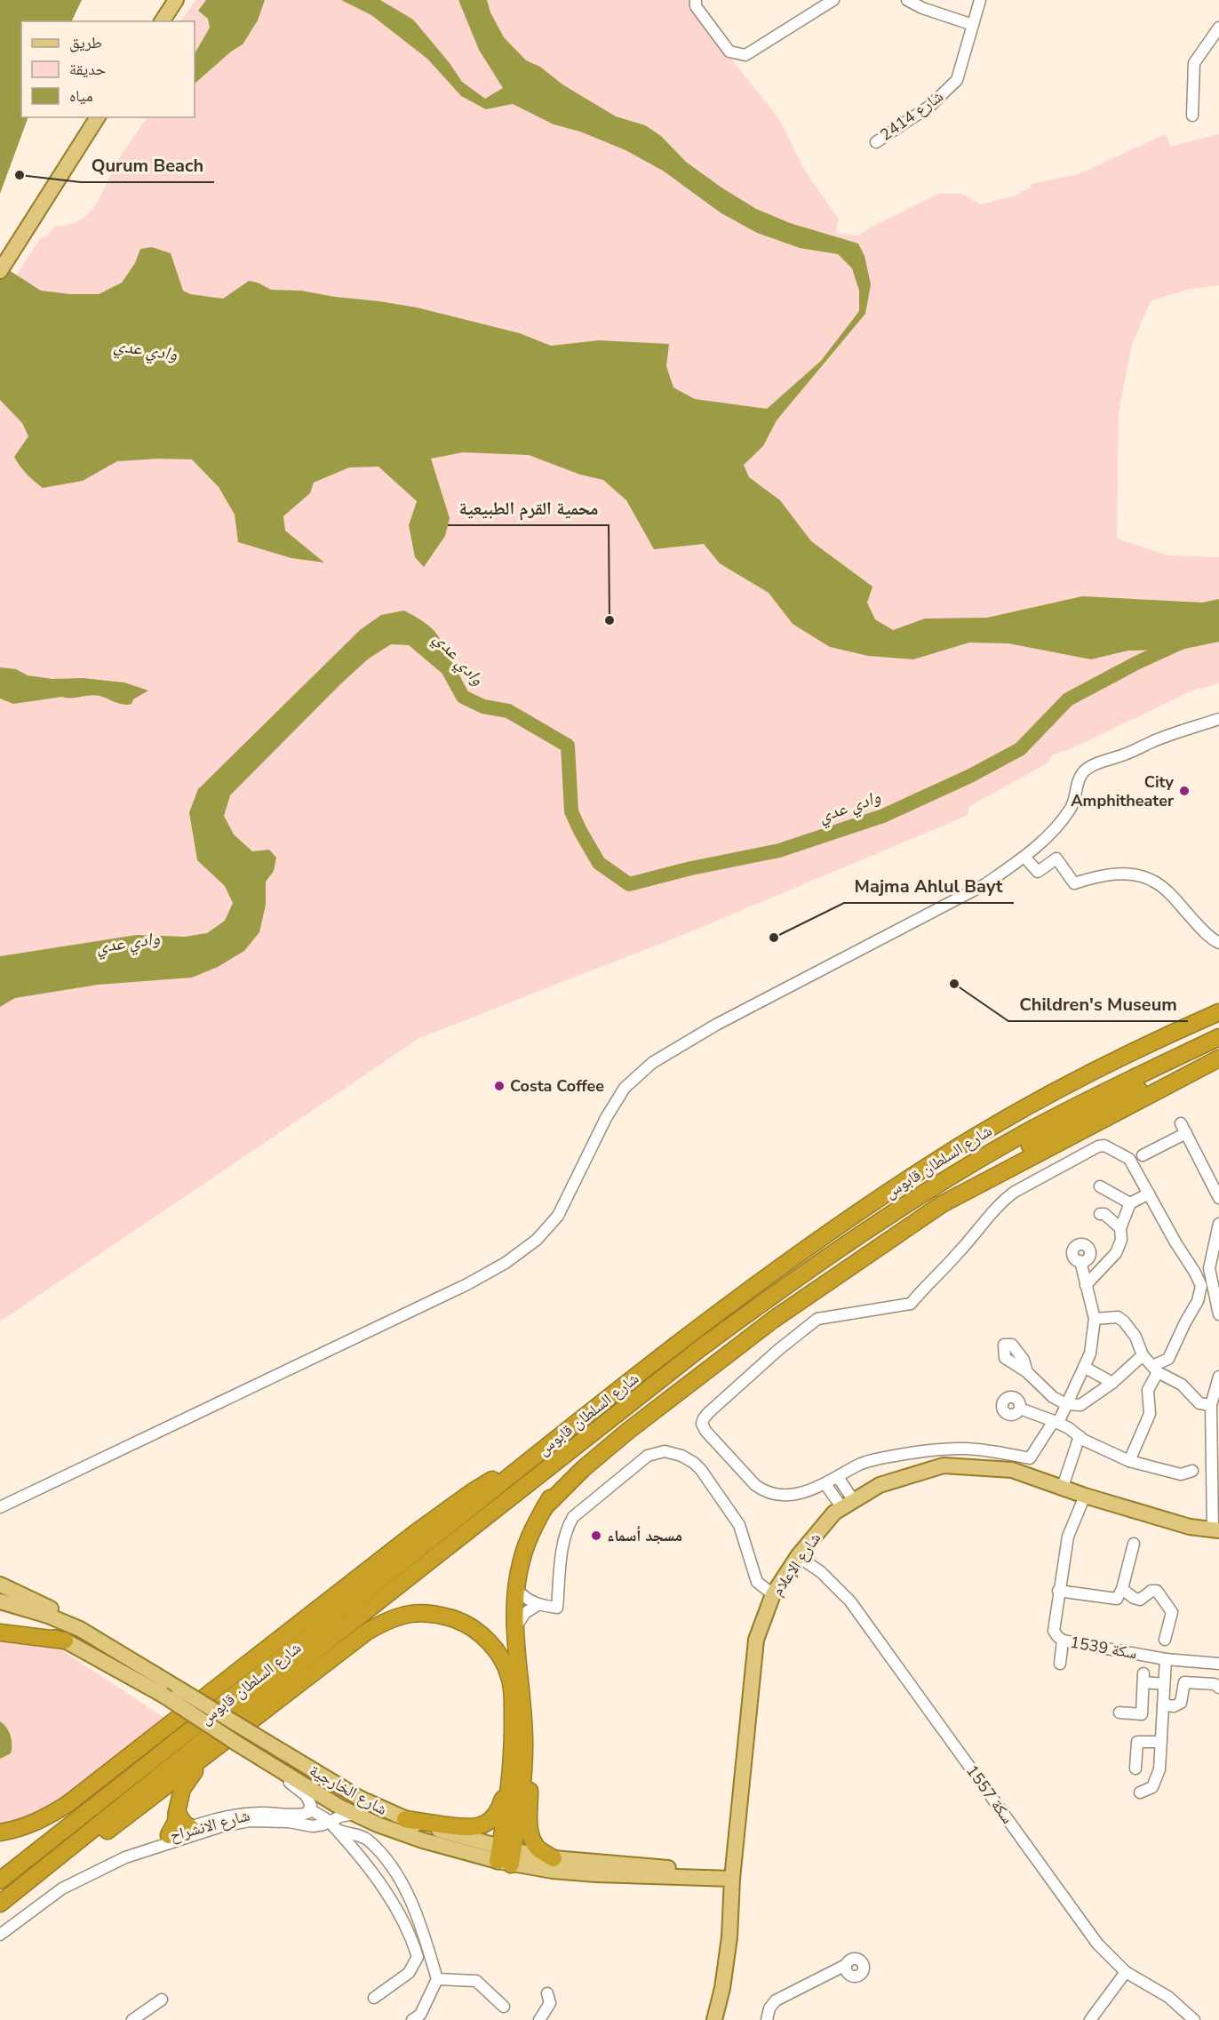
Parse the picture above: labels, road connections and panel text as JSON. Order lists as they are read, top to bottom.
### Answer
{
  "streets": {
    "highway": ["شارع السلطان قابوس"],
    "main road": ["شارع الإعلام", "شارع الخارجية"],
    "street": [
      "2414 شارع",
      "سكة 1539",
      "سكة 1557",
      "شارع الانشراح"
    ]
  },
  "crossings": [
    ["شارع الإعلام", "سكة 1539"],
    ["شارع الإعلام", "شارع الخارجية"],
    ["شارع الإعلام", "سكة 1557"],
    ["شارع الخارجية", "شارع الانشراح"]
  ],
  "water": ["وادي عدي"],
  "places": [
    "Qurum Beach",
    "محمية القرم الطبيعية",
    "City Amphitheater",
    "Majma Ahlul Bayt",
    "Children's Museum",
    "Costa Coffee",
    "مسجد أسماء"
  ],
  "legend": ["طريق", "حديقة", "مياه"]
}
